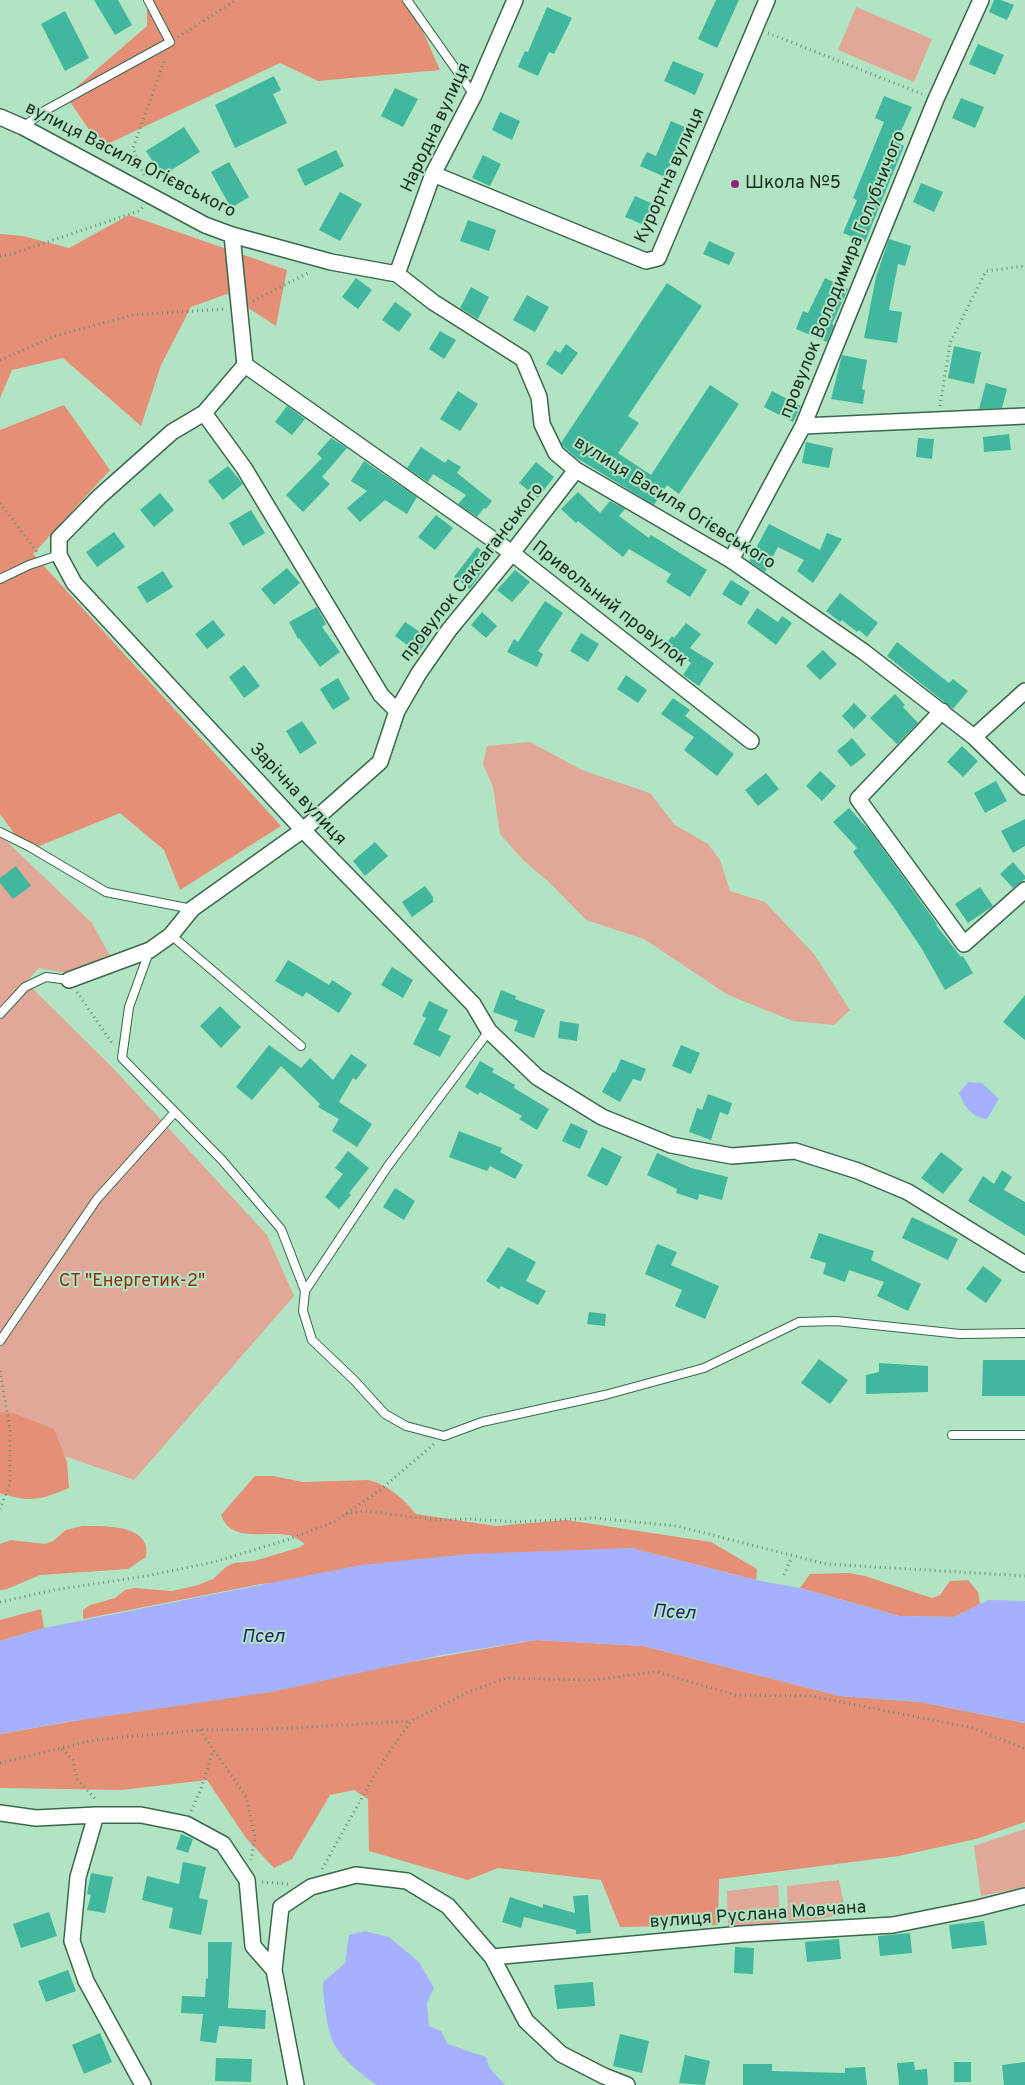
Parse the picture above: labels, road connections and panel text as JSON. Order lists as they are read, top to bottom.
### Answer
{
  "streets": {
    "street": [
      "Народна вулиця",
      "вулиця Василя Огієвського",
      "Курортна вулиця",
      "провулок Володимира Голубничого",
      "провулок Саксаганського",
      "Привольний провулок",
      "Зарічна вулиця",
      "вулиця Руслана Мовчана"
    ]
  },
  "crossings": [
    ["Народна вулиця", "вулиця Василя Огієвського"],
    ["Народна вулиця", "Курортна вулиця"],
    ["вулиця Василя Огієвського", "провулок Володимира Голубничого"],
    ["вулиця Василя Огієвського", "провулок Саксаганського"],
    ["провулок Саксаганського", "Привольний провулок"],
    ["провулок Саксаганського", "Зарічна вулиця"]
  ],
  "water": ["Псел"],
  "parks": ["СТ \"Енергетик-2\""],
  "places": ["Школа №5"]
}
